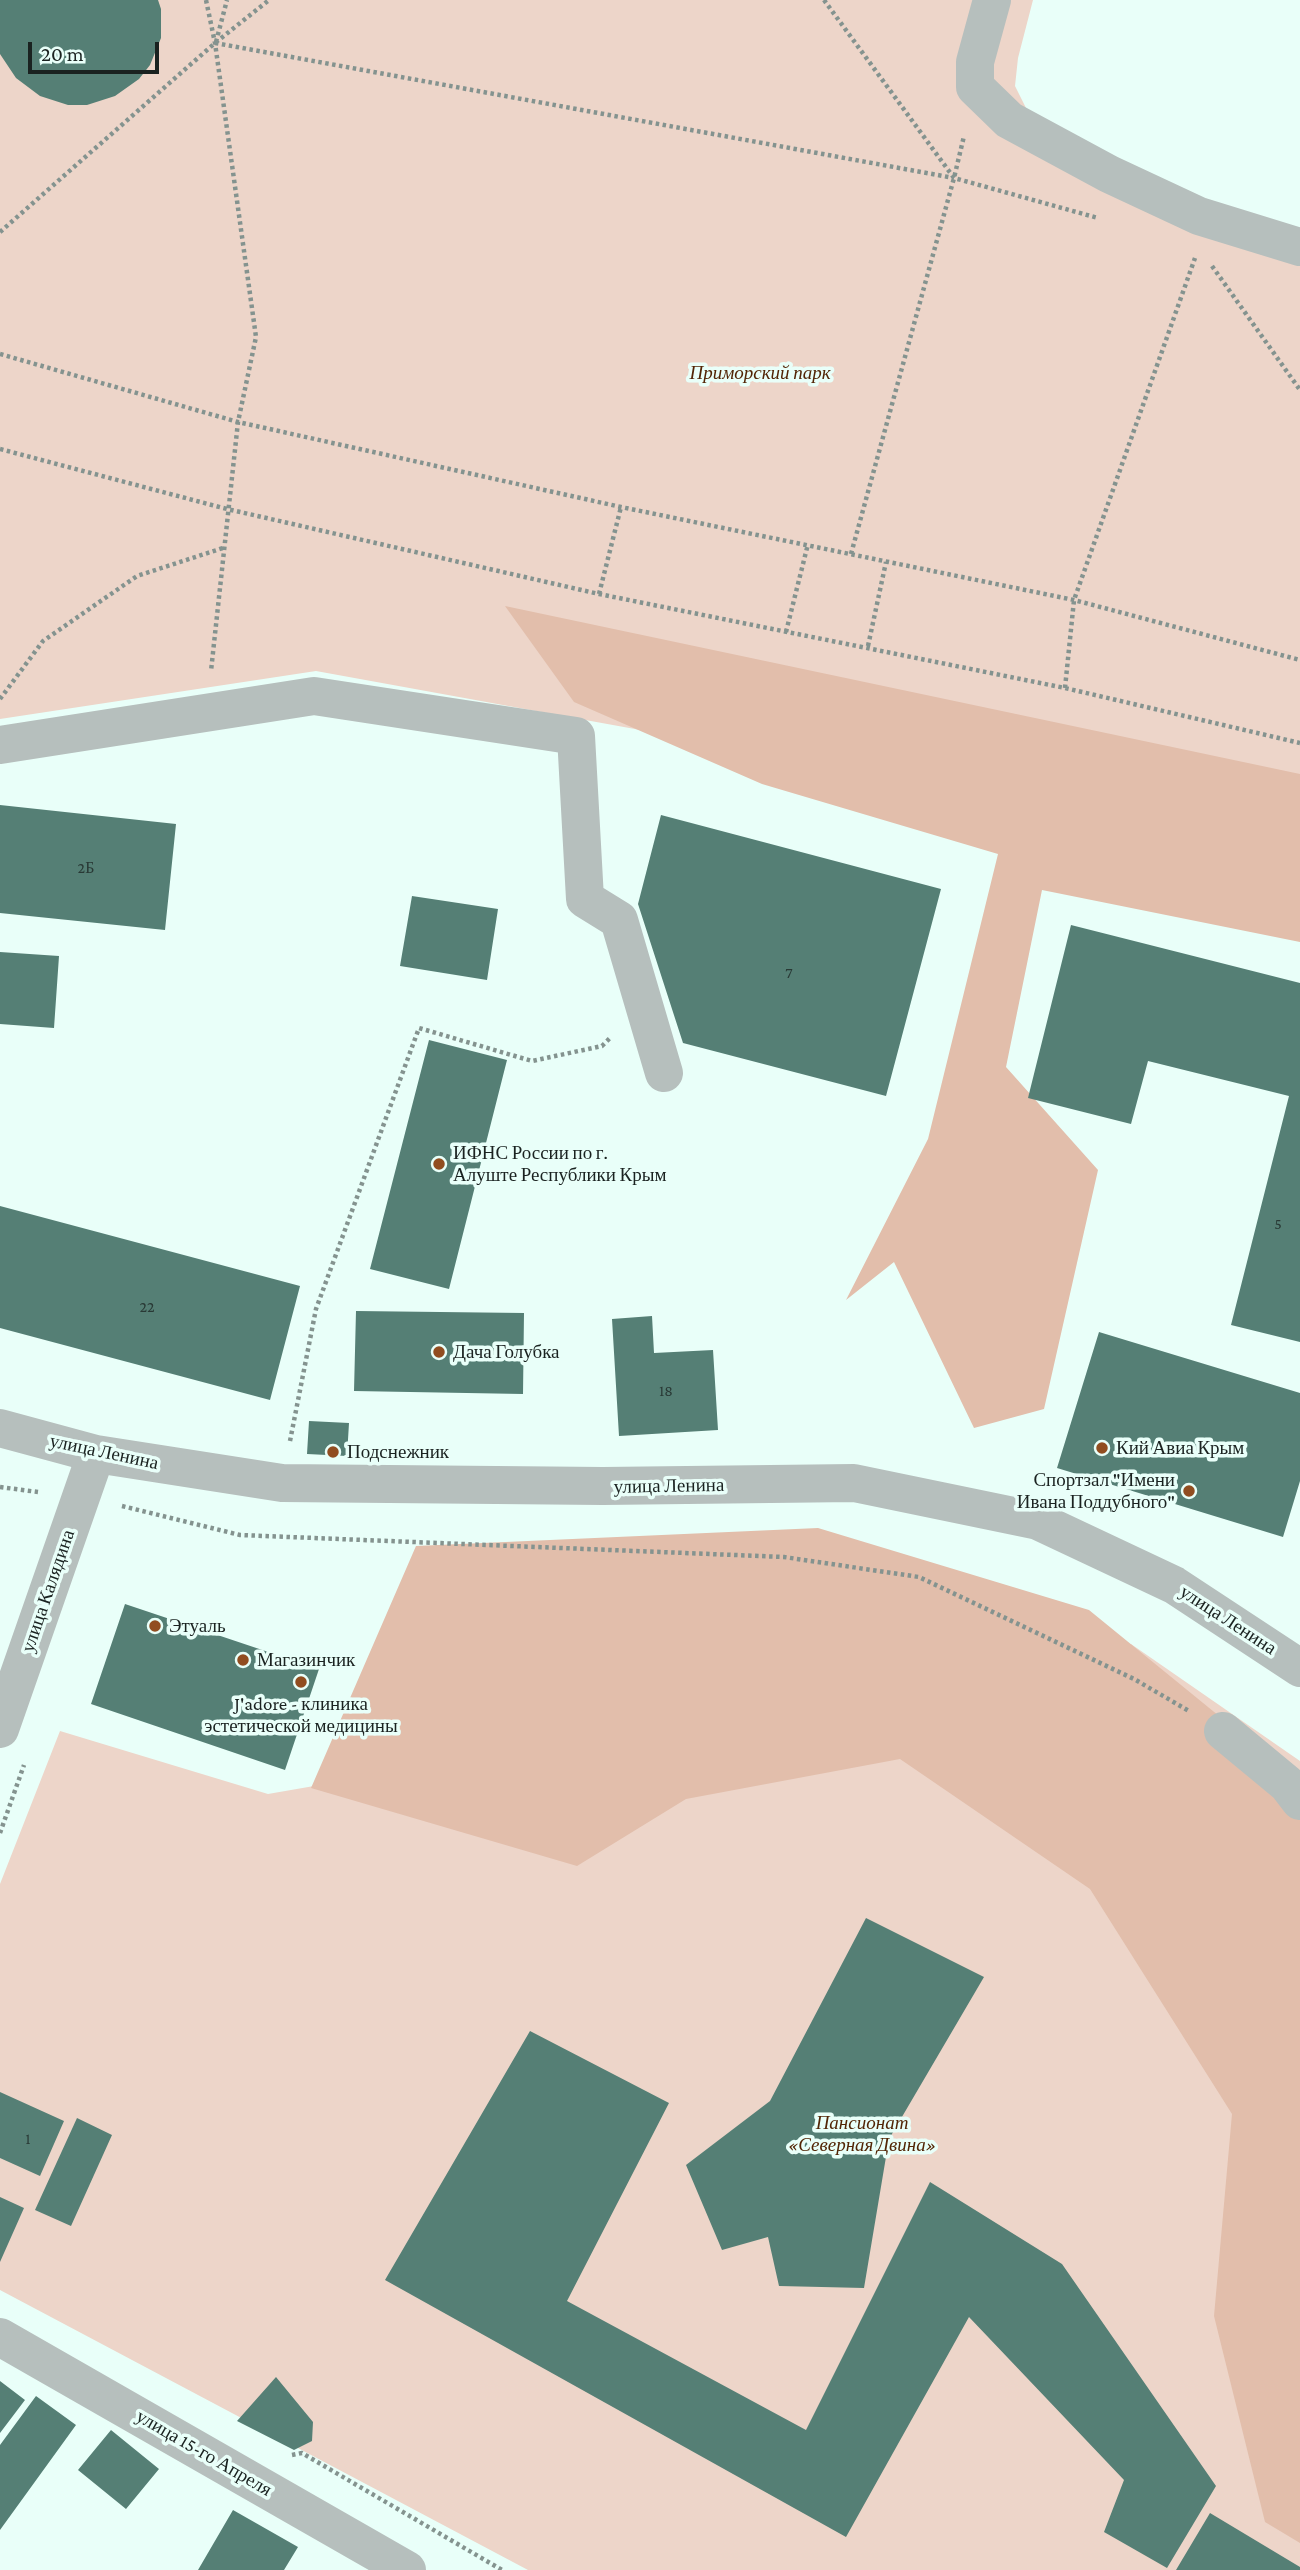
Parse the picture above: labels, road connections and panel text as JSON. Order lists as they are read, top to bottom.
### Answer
{
  "streets": {
    "street": ["улица Ленина", "улица Калядина", "улица 15-го Апреля"]
  },
  "crossings": [
    ["улица Ленина", "улица Калядина"]
  ],
  "parks": ["Приморский парк", "Пансионат «Северная Двина»"],
  "places": [
    "ИФНС России по г. Алуште Республики Крым",
    "Дача Голубка",
    "Кий Авиа Крым",
    "Подснежник",
    "Спортзал \"Имени Ивана Поддубного\"",
    "Этуаль",
    "Магазинчик",
    "J'adore - клиника эстетической медицины"
  ],
  "house_numbers": [
    "2Б",
    "7",
    "5",
    "22",
    "18",
    "1"
  ],
  "scale_bar": "20 m"
}
